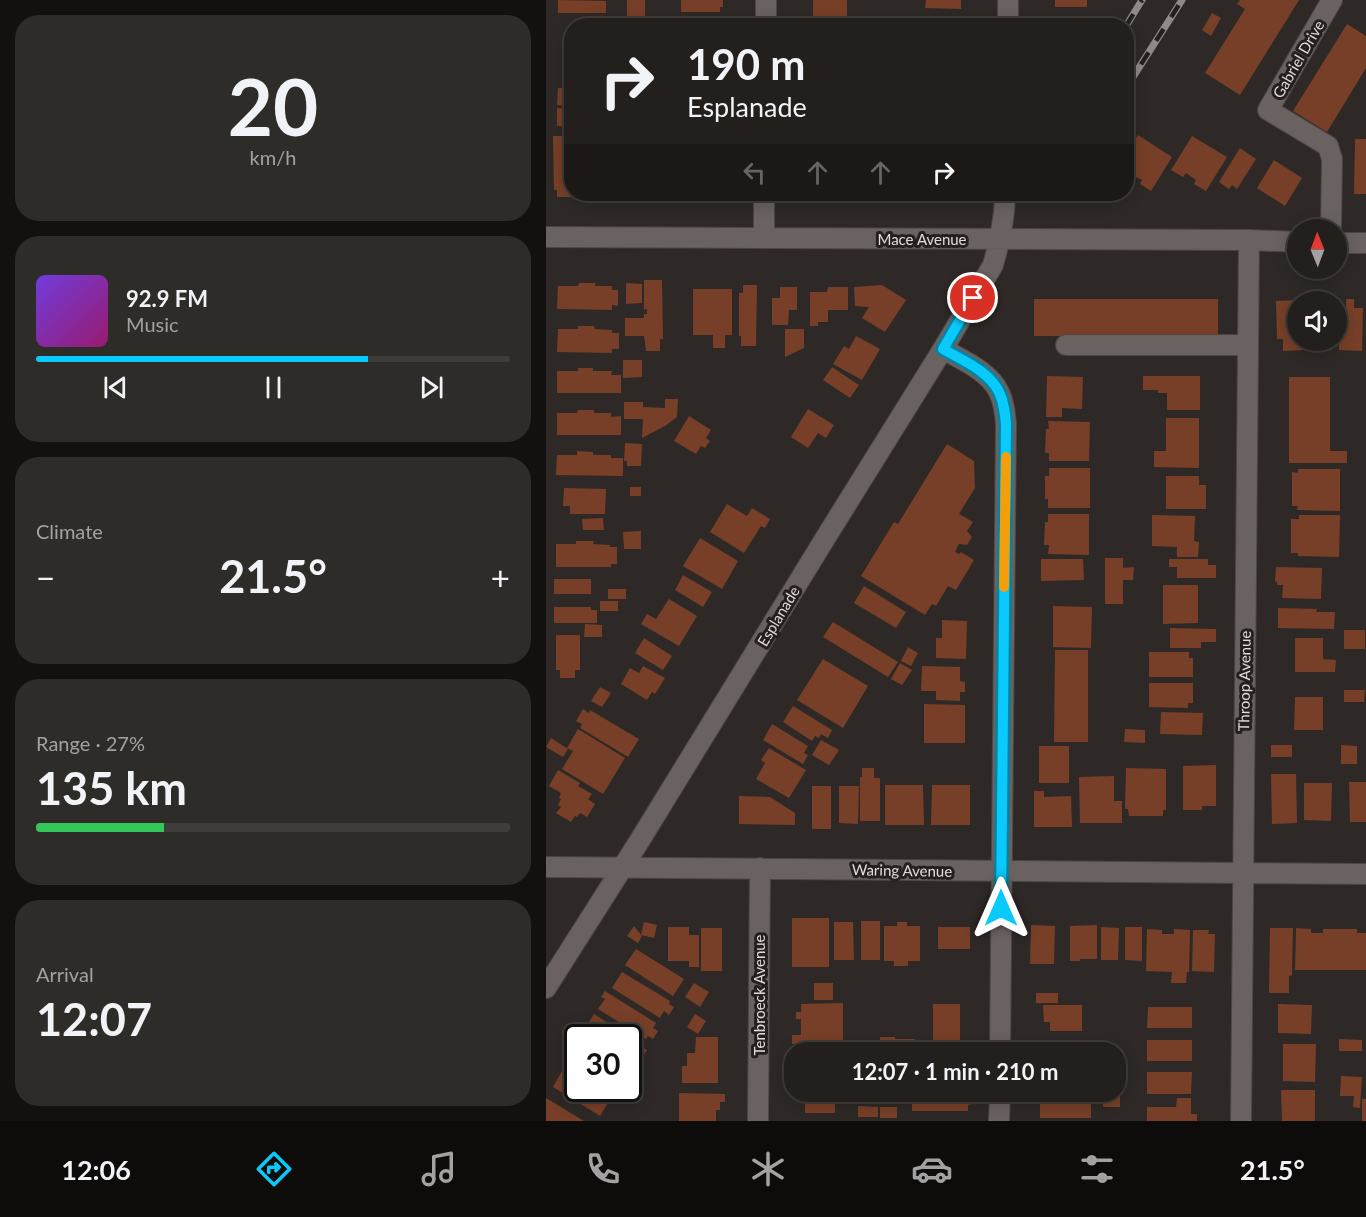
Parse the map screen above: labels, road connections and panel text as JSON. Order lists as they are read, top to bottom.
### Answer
{
  "streets": {
    "street": [
      "Gabriel Drive",
      "Mace Avenue",
      "Esplanade",
      "Throop Avenue",
      "Waring Avenue",
      "Tenbroeck Avenue"
    ]
  },
  "crossings": [
    ["Mace Avenue", "Esplanade"],
    ["Mace Avenue", "Throop Avenue"],
    ["Esplanade", "Waring Avenue"],
    ["Throop Avenue", "Waring Avenue"],
    ["Waring Avenue", "Tenbroeck Avenue"]
  ],
  "north": "top",
  "page": {
    "tile": [
      ["20", "km/h"],
      "Climate",
      ["Range · 27%", "135 km"],
      ["Arrival", "12:07"]
    ],
    "turn": ["190 m", "Esplanade"],
    "song": ["92.9 FM", "Music"],
    "heat": ["−", "21.5°", "+"],
    "limit": "30",
    "trip": "12:07 · 1 min · 210 m",
    "tabs": ["12:06", "21.5°"]
  }
}
